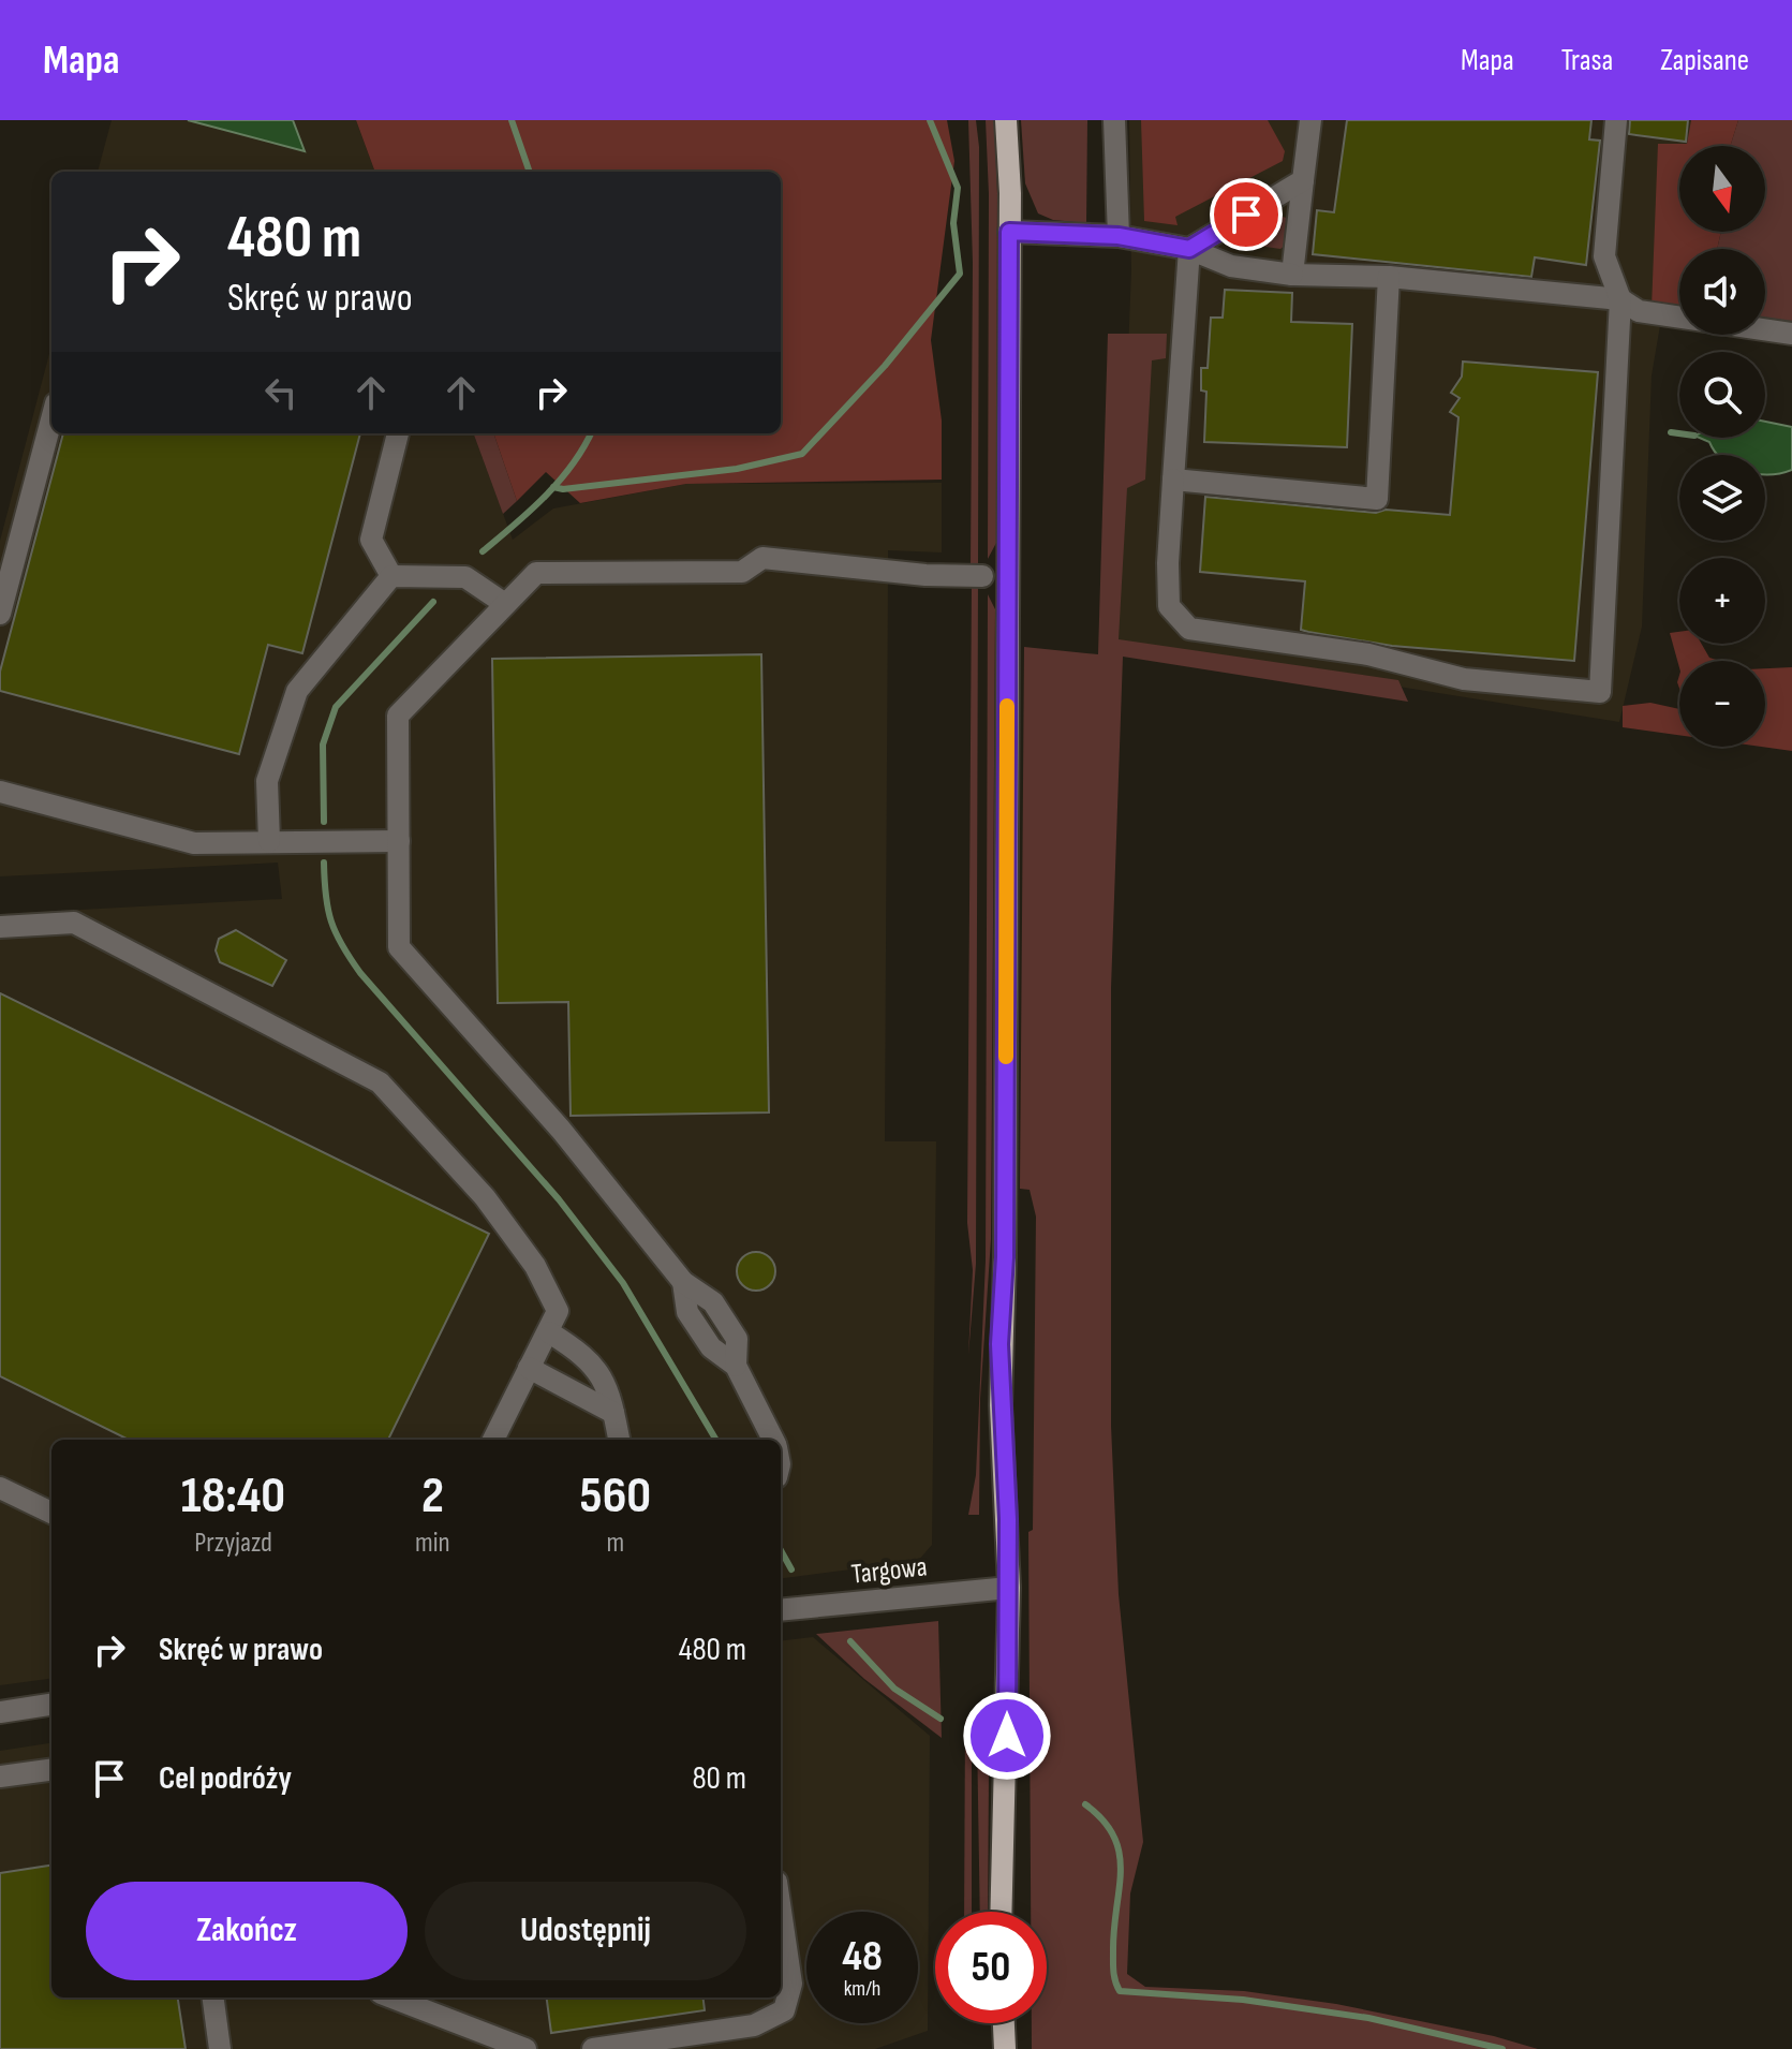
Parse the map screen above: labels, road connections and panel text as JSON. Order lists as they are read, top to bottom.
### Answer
{
  "streets": {
    "street": ["Targowa"]
  },
  "north": "bottom",
  "page": {
    "header": "Mapa",
    "nav": ["Mapa", "Trasa", "Zapisane"],
    "map_buttons": ["+", "−"],
    "turn": ["480 m", "Skręć w prawo"],
    "eta": [
      "18:40",
      "Przyjazd",
      "2",
      "min",
      "560",
      "m"
    ],
    "list": [
      {
        "name": "Skręć w prawo",
        "value": "480 m"
      },
      {
        "name": "Cel podróży",
        "value": "80 m"
      }
    ],
    "buttons": ["Zakończ", "Udostępnij"],
    "speed": "48 km/h",
    "limit": "50"
  }
}
